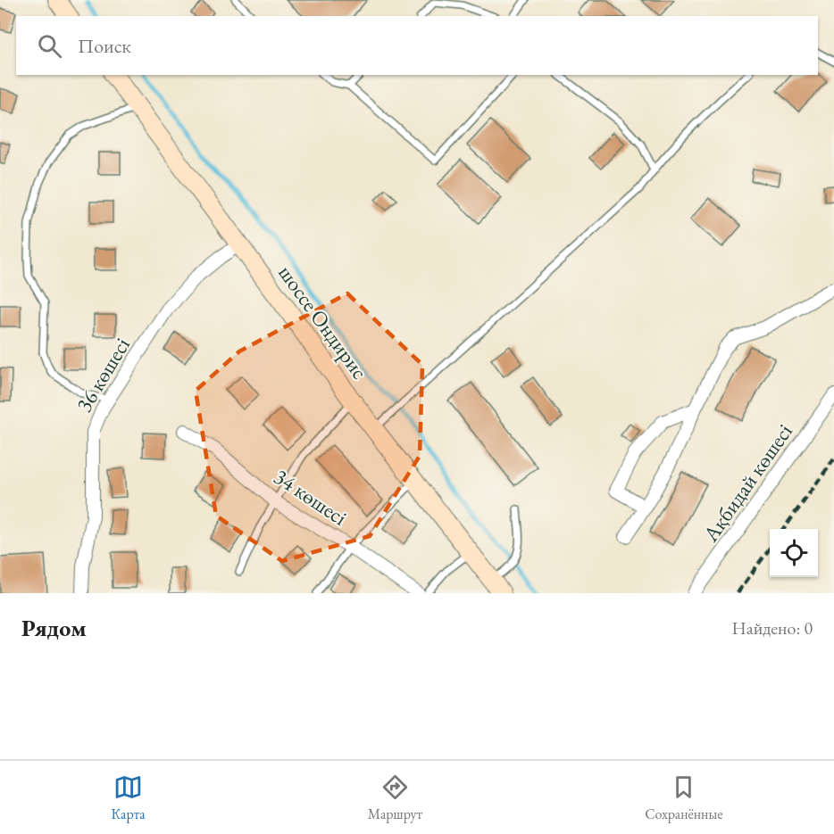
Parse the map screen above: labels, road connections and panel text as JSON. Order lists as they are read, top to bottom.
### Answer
{
  "streets": {
    "main road": ["шоссе Ондирис"],
    "street": ["36 көшесі", "Ақбидай көшесі", "34 көшесі"]
  },
  "crossings": [
    ["шоссе Ондирис", "36 көшесі"]
  ],
  "page": {
    "search": "Поиск",
    "heading": ["Рядом", "Найдено: 0"],
    "nav": ["Карта", "Маршрут", "Сохранённые"]
  }
}
